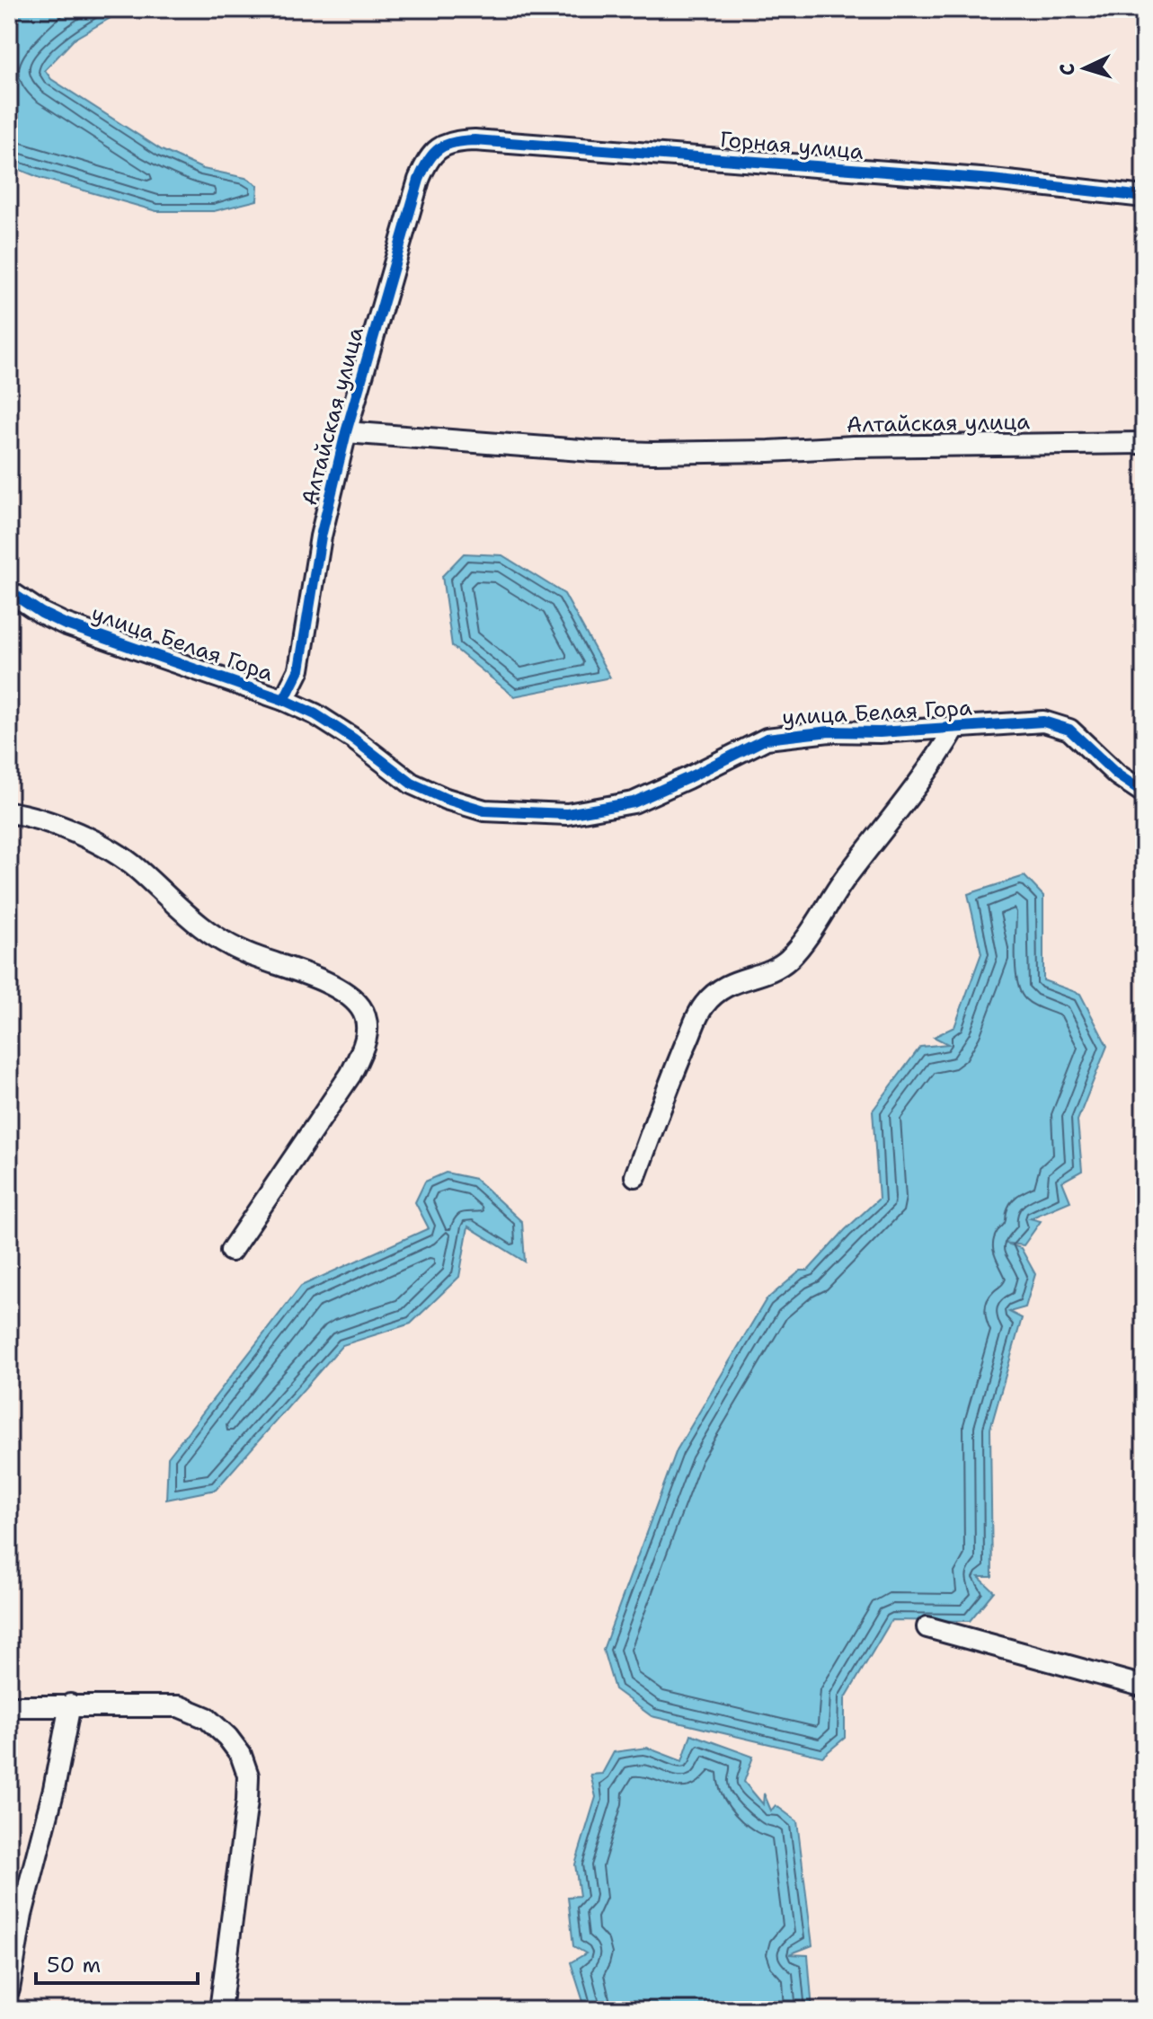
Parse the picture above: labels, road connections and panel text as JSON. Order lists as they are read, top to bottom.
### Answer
{
  "streets": {
    "street": ["Горная улица", "Алтайская улица", "улица Белая Гора"]
  },
  "crossings": [
    ["Горная улица", "Алтайская улица"],
    ["Алтайская улица", "улица Белая Гора"]
  ],
  "scale_bar": "50 m",
  "north": "left"
}
